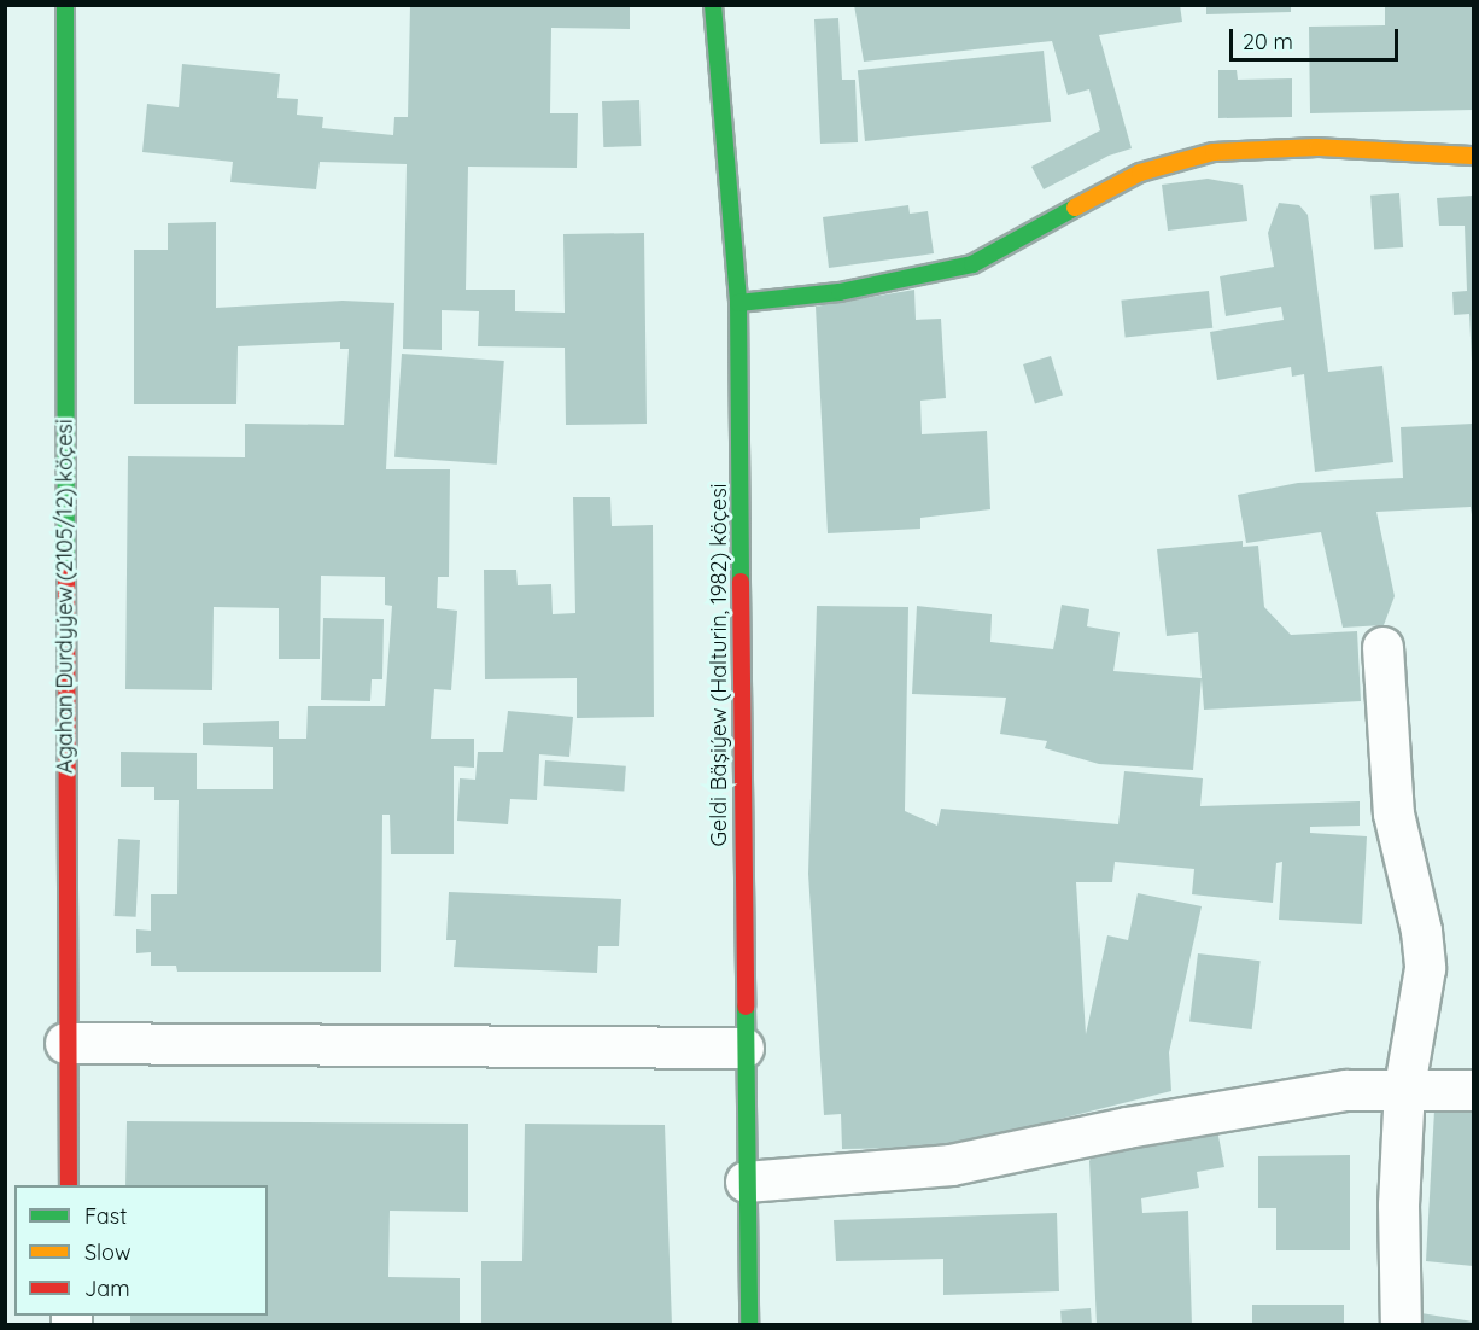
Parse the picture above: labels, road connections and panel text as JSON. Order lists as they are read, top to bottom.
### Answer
{
  "streets": {
    "street": ["Agahan Durdyýew (2105/12) köçesi", "Geldi Bäşiýew (Halturin, 1982) köçesi"]
  },
  "legend": ["Fast", "Slow", "Jam"],
  "scale_bar": "20 m"
}
